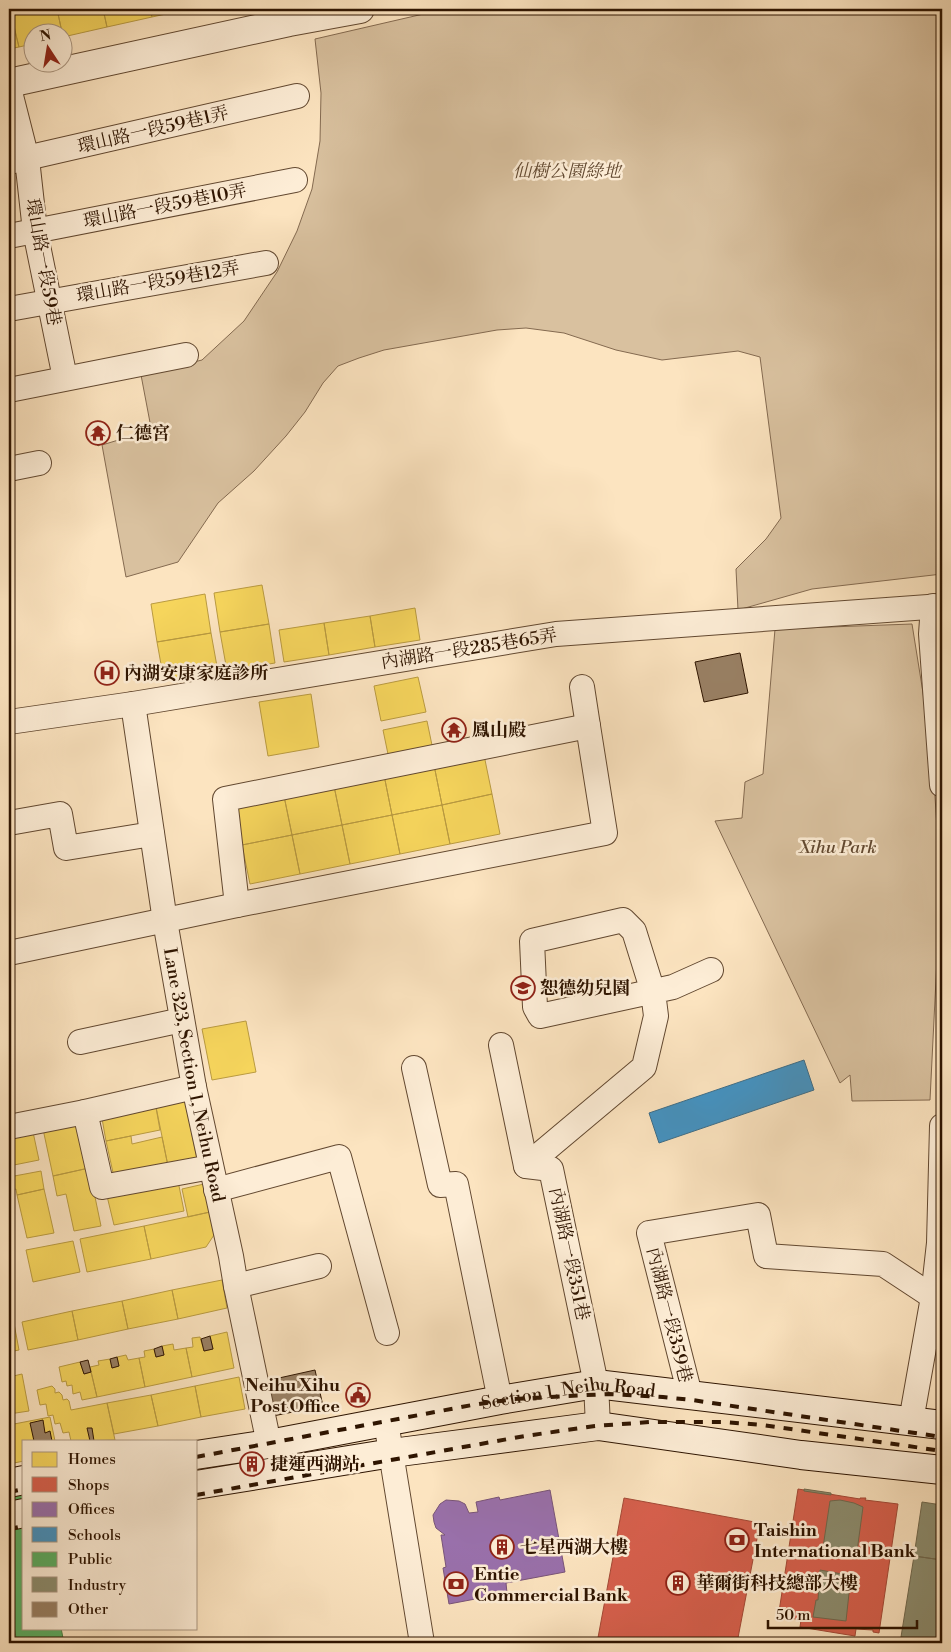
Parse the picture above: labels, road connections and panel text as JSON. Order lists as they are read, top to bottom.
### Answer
{
  "streets": {
    "main road": ["Section 1, Neihu Road"],
    "street": [
      "環山路一段59巷1弄",
      "環山路一段59巷10弄",
      "環山路一段59巷",
      "環山路一段59巷12弄",
      "內湖路一段285巷65弄",
      "Lane 323, Section 1, Neihu Road",
      "內湖路一段351巷",
      "內湖路一段359巷"
    ]
  },
  "crossings": [
    ["環山路一段59巷1弄", "環山路一段59巷"],
    ["環山路一段59巷10弄", "環山路一段59巷"],
    ["環山路一段59巷", "環山路一段59巷12弄"],
    ["內湖路一段285巷65弄", "Lane 323, Section 1, Neihu Road"],
    ["Lane 323, Section 1, Neihu Road", "Section 1, Neihu Road"],
    ["內湖路一段351巷", "Section 1, Neihu Road"],
    ["內湖路一段359巷", "Section 1, Neihu Road"]
  ],
  "parks": ["仙樹公園綠地", "Xihu Park"],
  "places": {
    "temple": ["仁德宮", "鳳山殿"],
    "hospital": ["內湖安康家庭診所"],
    "school or university": ["恕德幼兒園"],
    "public building": ["Neihu Xihu Post Office"],
    "building": ["捷運西湖站", "七星西湖大樓", "華爾街科技總部大樓"],
    "bank": ["Taishin International Bank", "Entie Commercial Bank"]
  },
  "legend": [
    "Homes",
    "Shops",
    "Offices",
    "Schools",
    "Public",
    "Industry",
    "Other"
  ],
  "scale_bar": "50 m",
  "north": "top"
}
